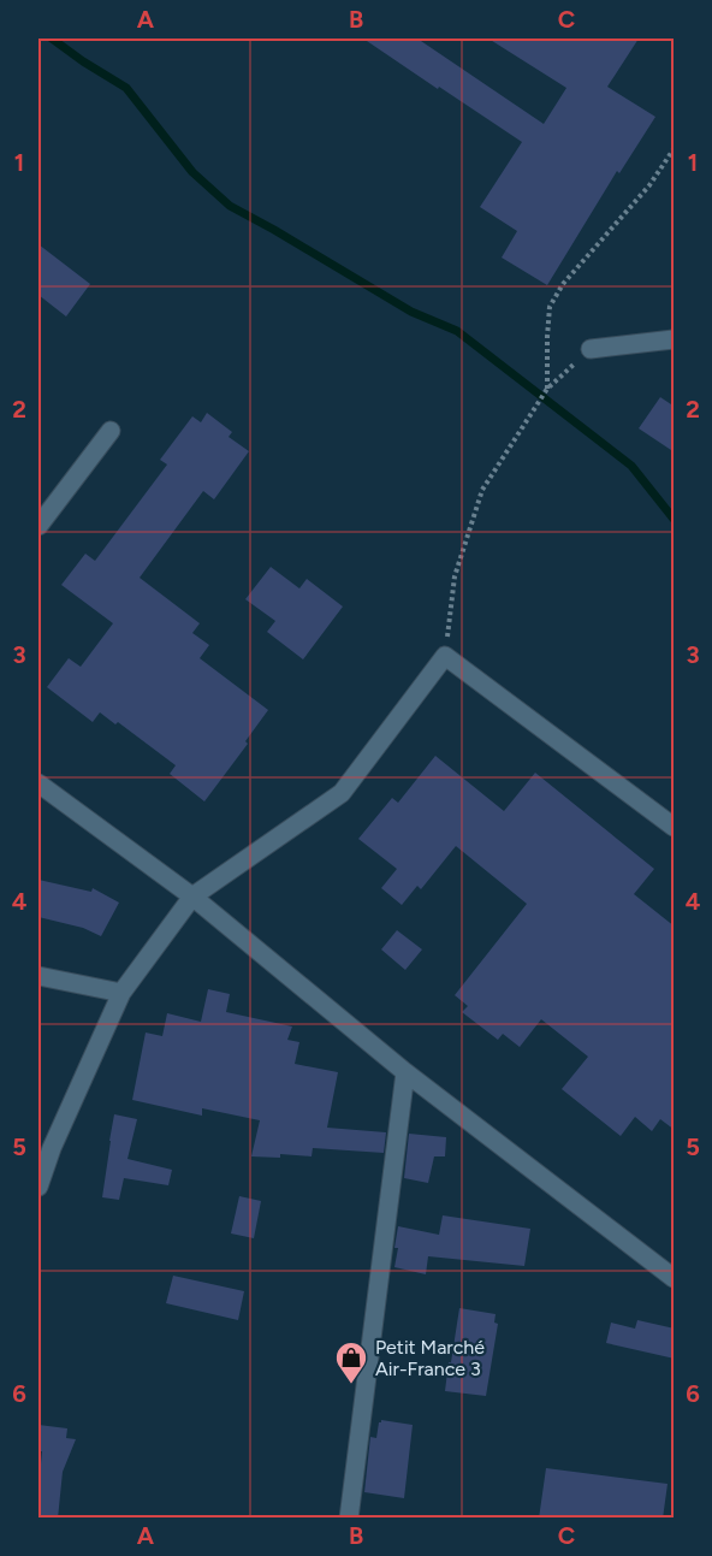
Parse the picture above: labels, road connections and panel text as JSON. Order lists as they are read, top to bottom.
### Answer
{
  "places": {
    "shop": ["Petit Marché Air-France 3"]
  },
  "grid": {
    "columns": ["A", "B", "C"],
    "rows": [
      "1",
      "2",
      "3",
      "4",
      "5",
      "6"
    ]
  }
}
